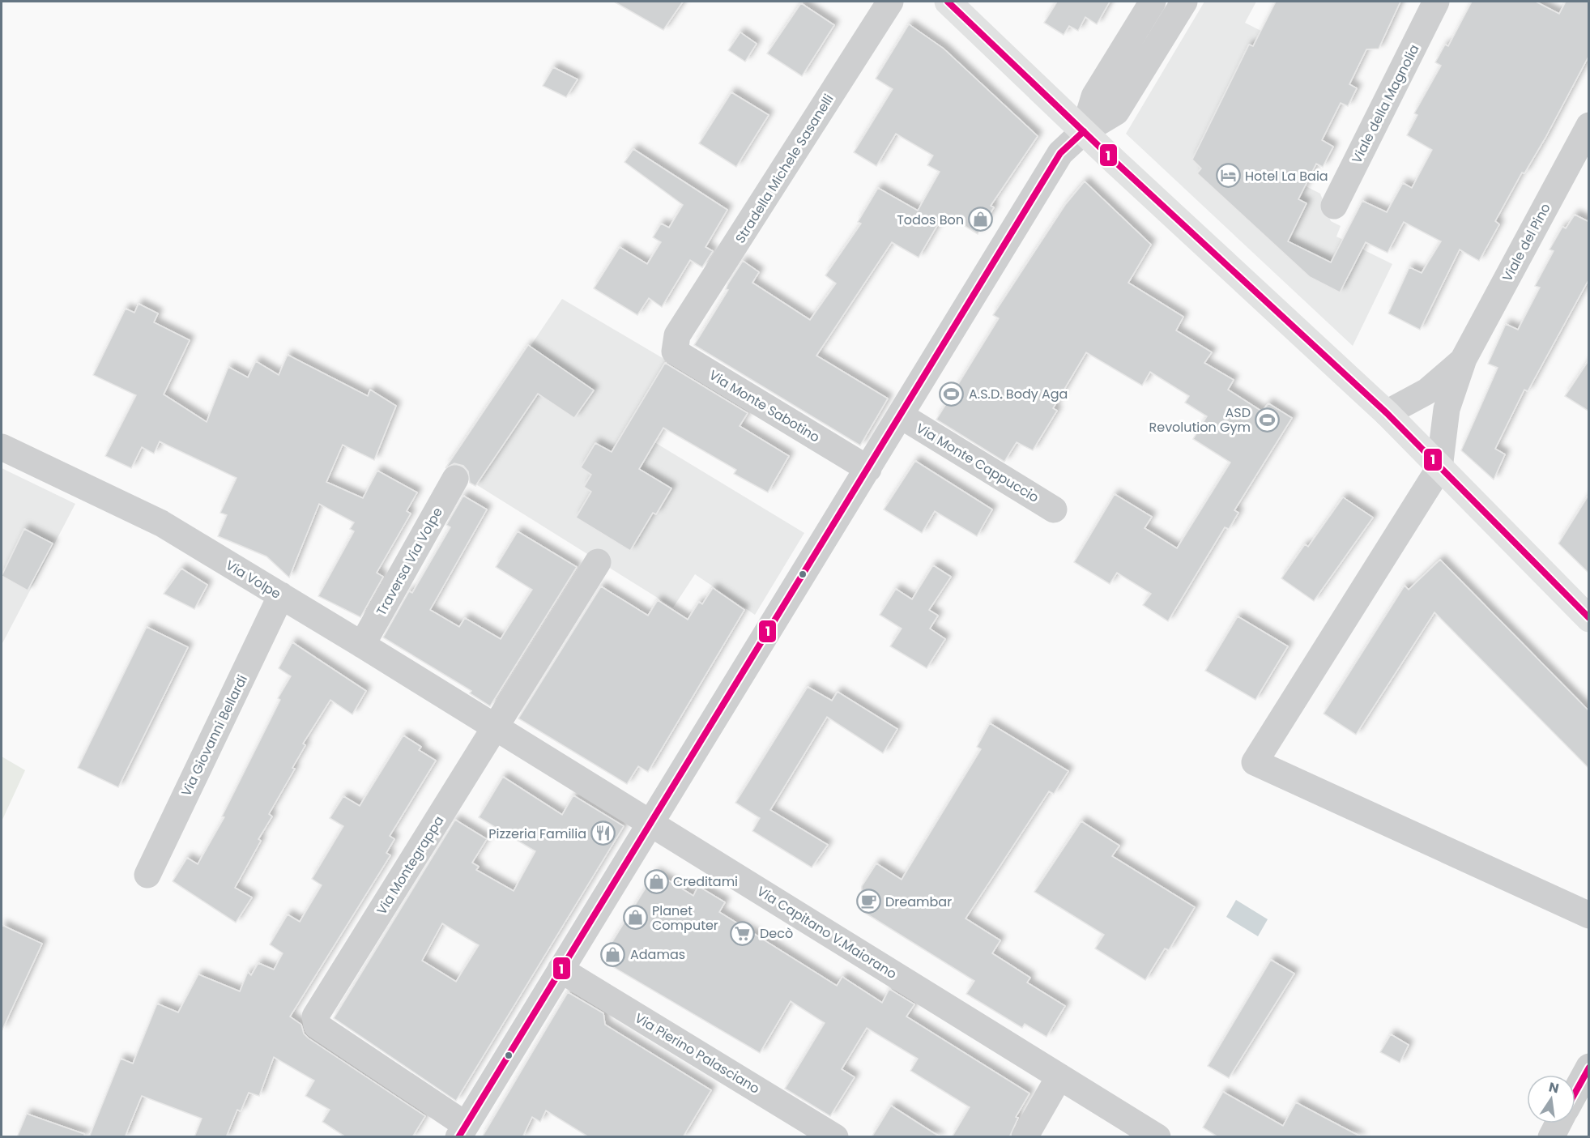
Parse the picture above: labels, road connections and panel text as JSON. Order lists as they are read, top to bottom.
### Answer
{
  "streets": {
    "street": [
      "Viale della Magnolia",
      "Stradella Michele Sasanelli",
      "Viale del Pino",
      "Via Monte Sabotino",
      "Via Monte Cappuccio",
      "Traversa Via Volpe",
      "Via Volpe",
      "Via Giovanni Bellardi",
      "Via Montegrappa",
      "Via Capitano V.Maiorano",
      "Via Pierino Palasciano"
    ]
  },
  "crossings": [
    ["Stradella Michele Sasanelli", "Via Monte Sabotino"],
    ["Traversa Via Volpe", "Via Volpe"],
    ["Via Volpe", "Via Giovanni Bellardi"],
    ["Via Volpe", "Via Montegrappa"],
    ["Via Volpe", "Via Capitano V.Maiorano"],
    ["Via Montegrappa", "Via Capitano V.Maiorano"]
  ],
  "places": {
    "hotel": ["Hotel La Baia"],
    "shop": [
      "Todos Bon",
      "Creditami",
      "Planet Computer",
      "Adamas"
    ],
    "sports": ["A.S.D. Body Aga", "ASD Revolution Gym"],
    "restaurant": ["Pizzeria Familia"],
    "cafe": ["Dreambar"],
    "supermarket": ["Decò"]
  },
  "lines": ["transit line 1"],
  "north": "top"
}
